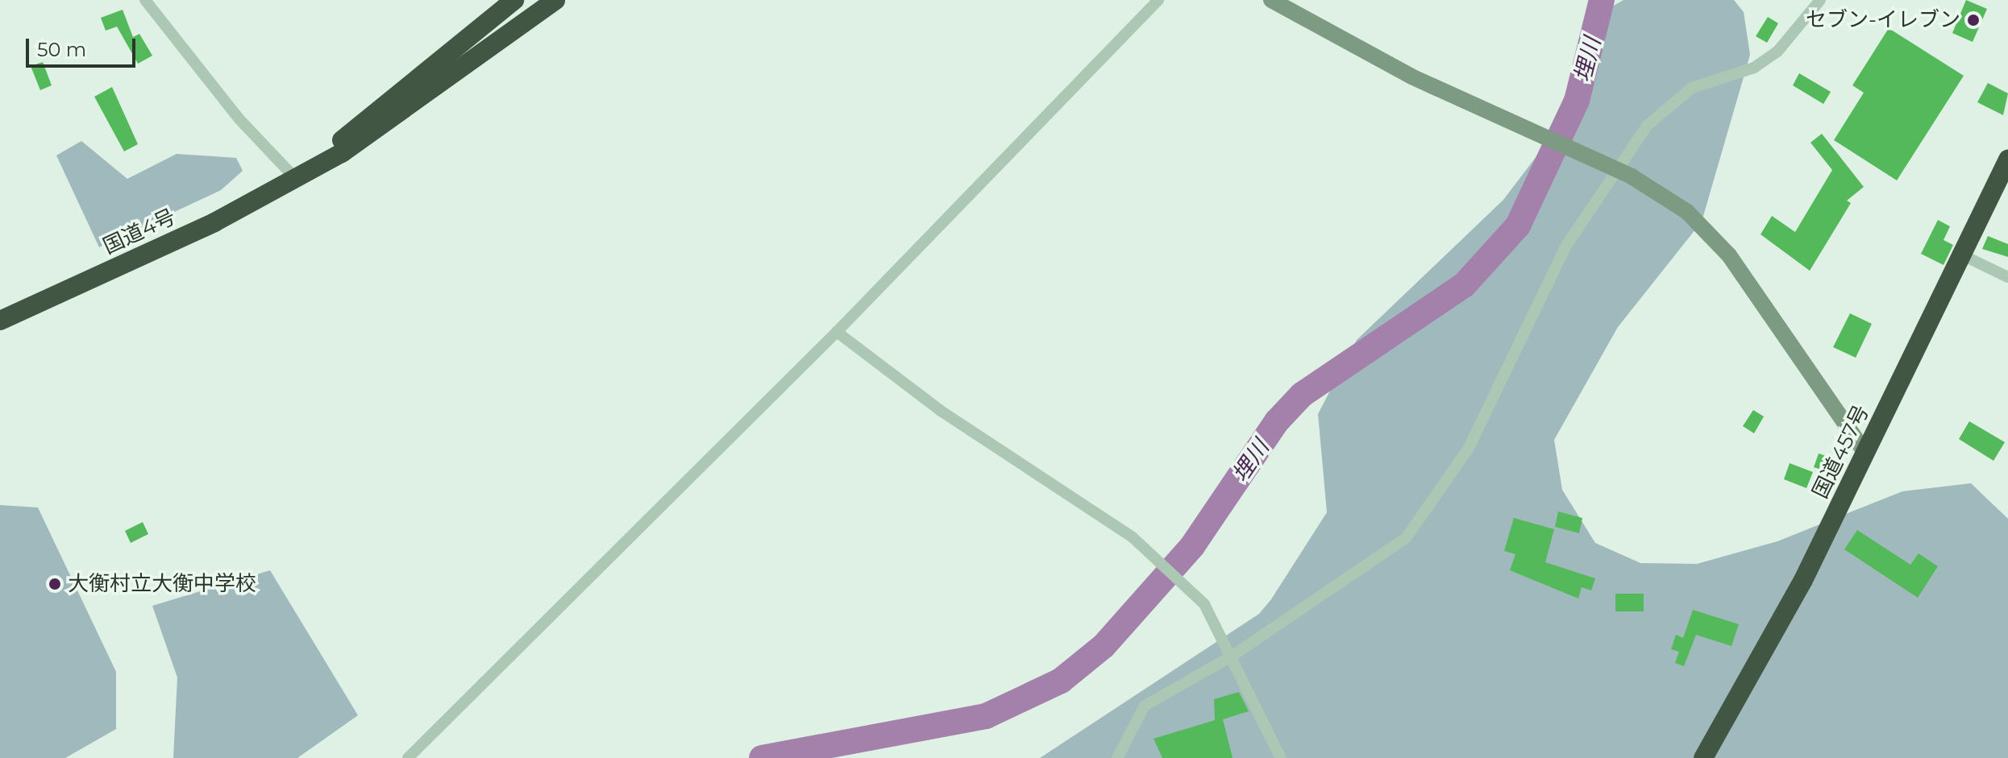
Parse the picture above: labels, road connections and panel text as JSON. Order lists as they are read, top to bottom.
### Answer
{
  "streets": {
    "highway": ["国道4号", "国道457号"]
  },
  "water": ["埋川"],
  "places": ["セブン-イレブン", "大衡村立大衡中学校"],
  "scale_bar": "50 m"
}
